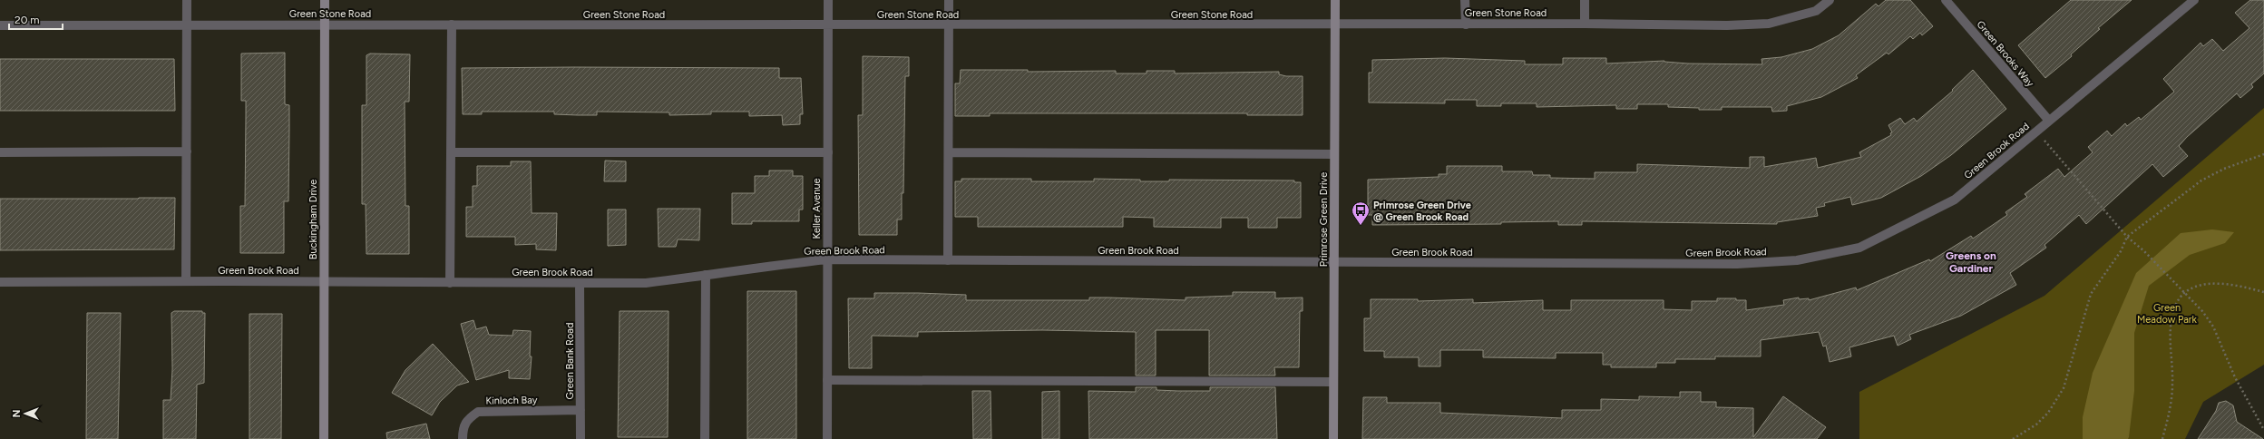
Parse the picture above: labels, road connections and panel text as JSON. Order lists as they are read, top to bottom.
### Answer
{
  "streets": {
    "street": [
      "Green Stone Road",
      "Green Brooks Way",
      "Green Brook Road",
      "Keller Avenue",
      "Buckingham Drive",
      "Primrose Green Drive",
      "Green Bank Road",
      "Kinloch Bay"
    ]
  },
  "crossings": [
    ["Green Stone Road", "Keller Avenue"],
    ["Green Stone Road", "Buckingham Drive"],
    ["Green Stone Road", "Primrose Green Drive"],
    ["Green Brooks Way", "Green Brook Road"],
    ["Green Brook Road", "Keller Avenue"],
    ["Green Brook Road", "Buckingham Drive"],
    ["Green Brook Road", "Primrose Green Drive"],
    ["Green Brook Road", "Green Bank Road"],
    ["Green Bank Road", "Kinloch Bay"]
  ],
  "districts": ["Greens on Gardiner"],
  "parks": ["Green Meadow Park"],
  "places": {
    "bus stop": ["Primrose Green Drive @ Green Brook Road"]
  },
  "scale_bar": "20 m",
  "north": "left"
}
